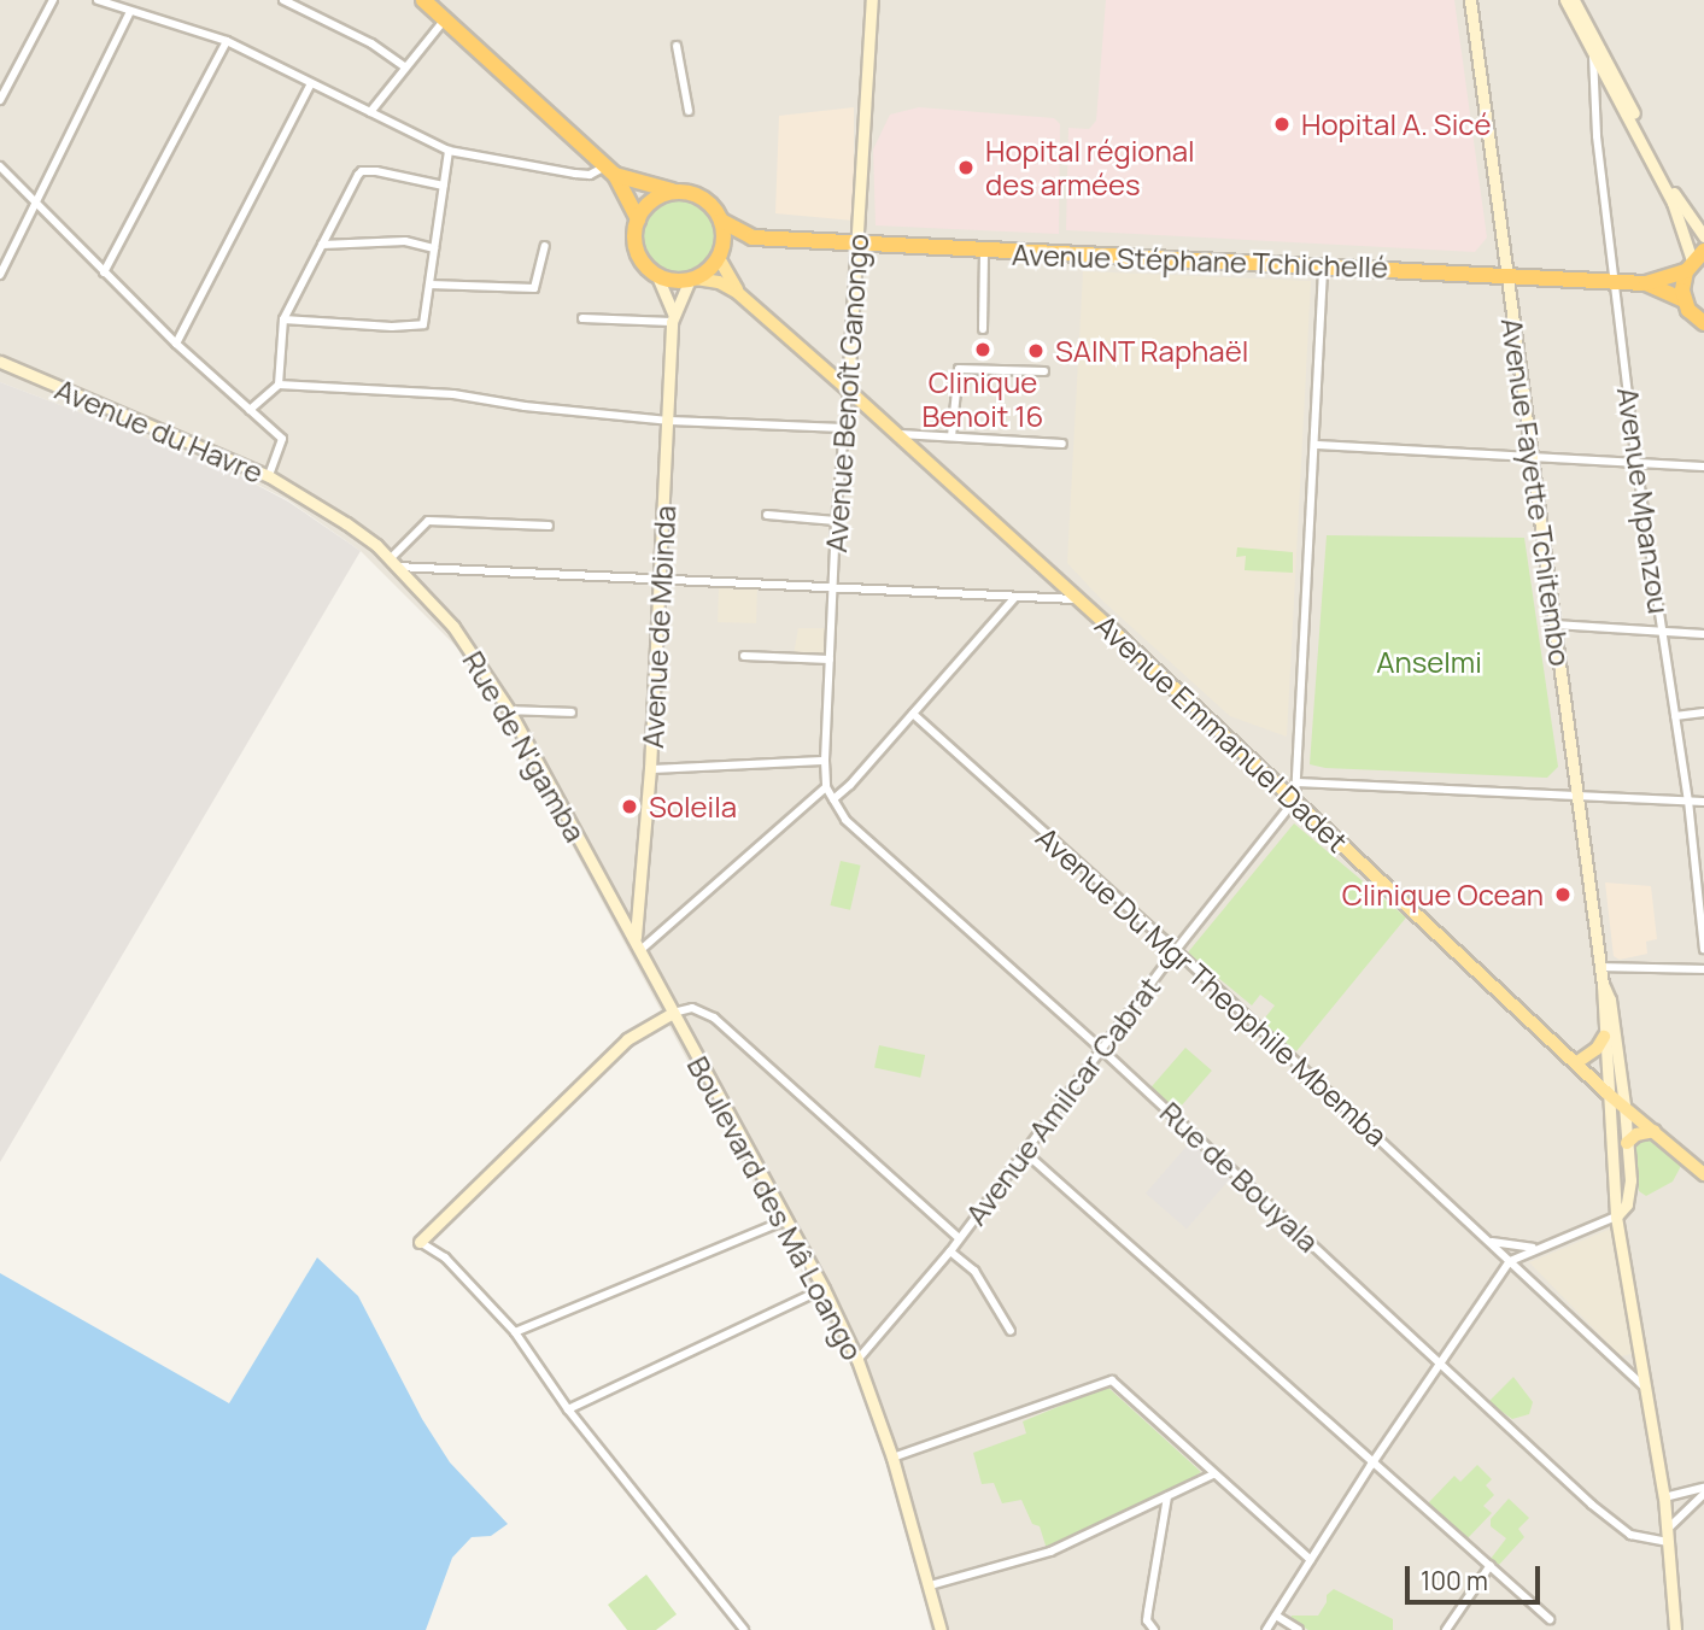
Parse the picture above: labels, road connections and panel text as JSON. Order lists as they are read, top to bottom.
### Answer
{
  "streets": {
    "highway": ["Avenue Stéphane Tchichellé"],
    "main road": ["Avenue Emmanuel Dadet"],
    "street": [
      "Avenue Benoît Ganongo",
      "Avenue du Havre",
      "Avenue Fayette Tchitembo",
      "Avenue Mpanzou",
      "Avenue de Mbinda",
      "Rue de N'gamba",
      "Avenue Du Mgr Theophile Mbemba",
      "Avenue Amilcar Cabrat",
      "Rue de Bouyala",
      "Boulevard des Mâ Loango"
    ]
  },
  "crossings": [
    ["Avenue Stéphane Tchichellé", "Avenue Benoît Ganongo"],
    ["Avenue Stéphane Tchichellé", "Avenue Fayette Tchitembo"],
    ["Avenue Stéphane Tchichellé", "Avenue Mpanzou"],
    ["Avenue Stéphane Tchichellé", "Avenue de Mbinda"],
    ["Avenue Stéphane Tchichellé", "Avenue Emmanuel Dadet"],
    ["Avenue Benoît Ganongo", "Avenue Emmanuel Dadet"],
    ["Avenue Benoît Ganongo", "Rue de Bouyala"],
    ["Avenue du Havre", "Rue de N'gamba"],
    ["Avenue Fayette Tchitembo", "Avenue Emmanuel Dadet"],
    ["Avenue Fayette Tchitembo", "Rue de Bouyala"],
    ["Avenue de Mbinda", "Avenue Emmanuel Dadet"],
    ["Avenue de Mbinda", "Rue de N'gamba"],
    ["Avenue de Mbinda", "Boulevard des Mâ Loango"],
    ["Avenue Emmanuel Dadet", "Avenue Amilcar Cabrat"],
    ["Rue de N'gamba", "Boulevard des Mâ Loango"],
    ["Avenue Du Mgr Theophile Mbemba", "Avenue Amilcar Cabrat"],
    ["Avenue Amilcar Cabrat", "Rue de Bouyala"],
    ["Avenue Amilcar Cabrat", "Boulevard des Mâ Loango"]
  ],
  "parks": ["Anselmi"],
  "places": [
    "Hopital A. Sicé",
    "Hopital régional des armées",
    "Clinique Benoit 16",
    "SAINT Raphaël",
    "Soleila",
    "Clinique Ocean"
  ],
  "scale_bar": "100 m"
}
